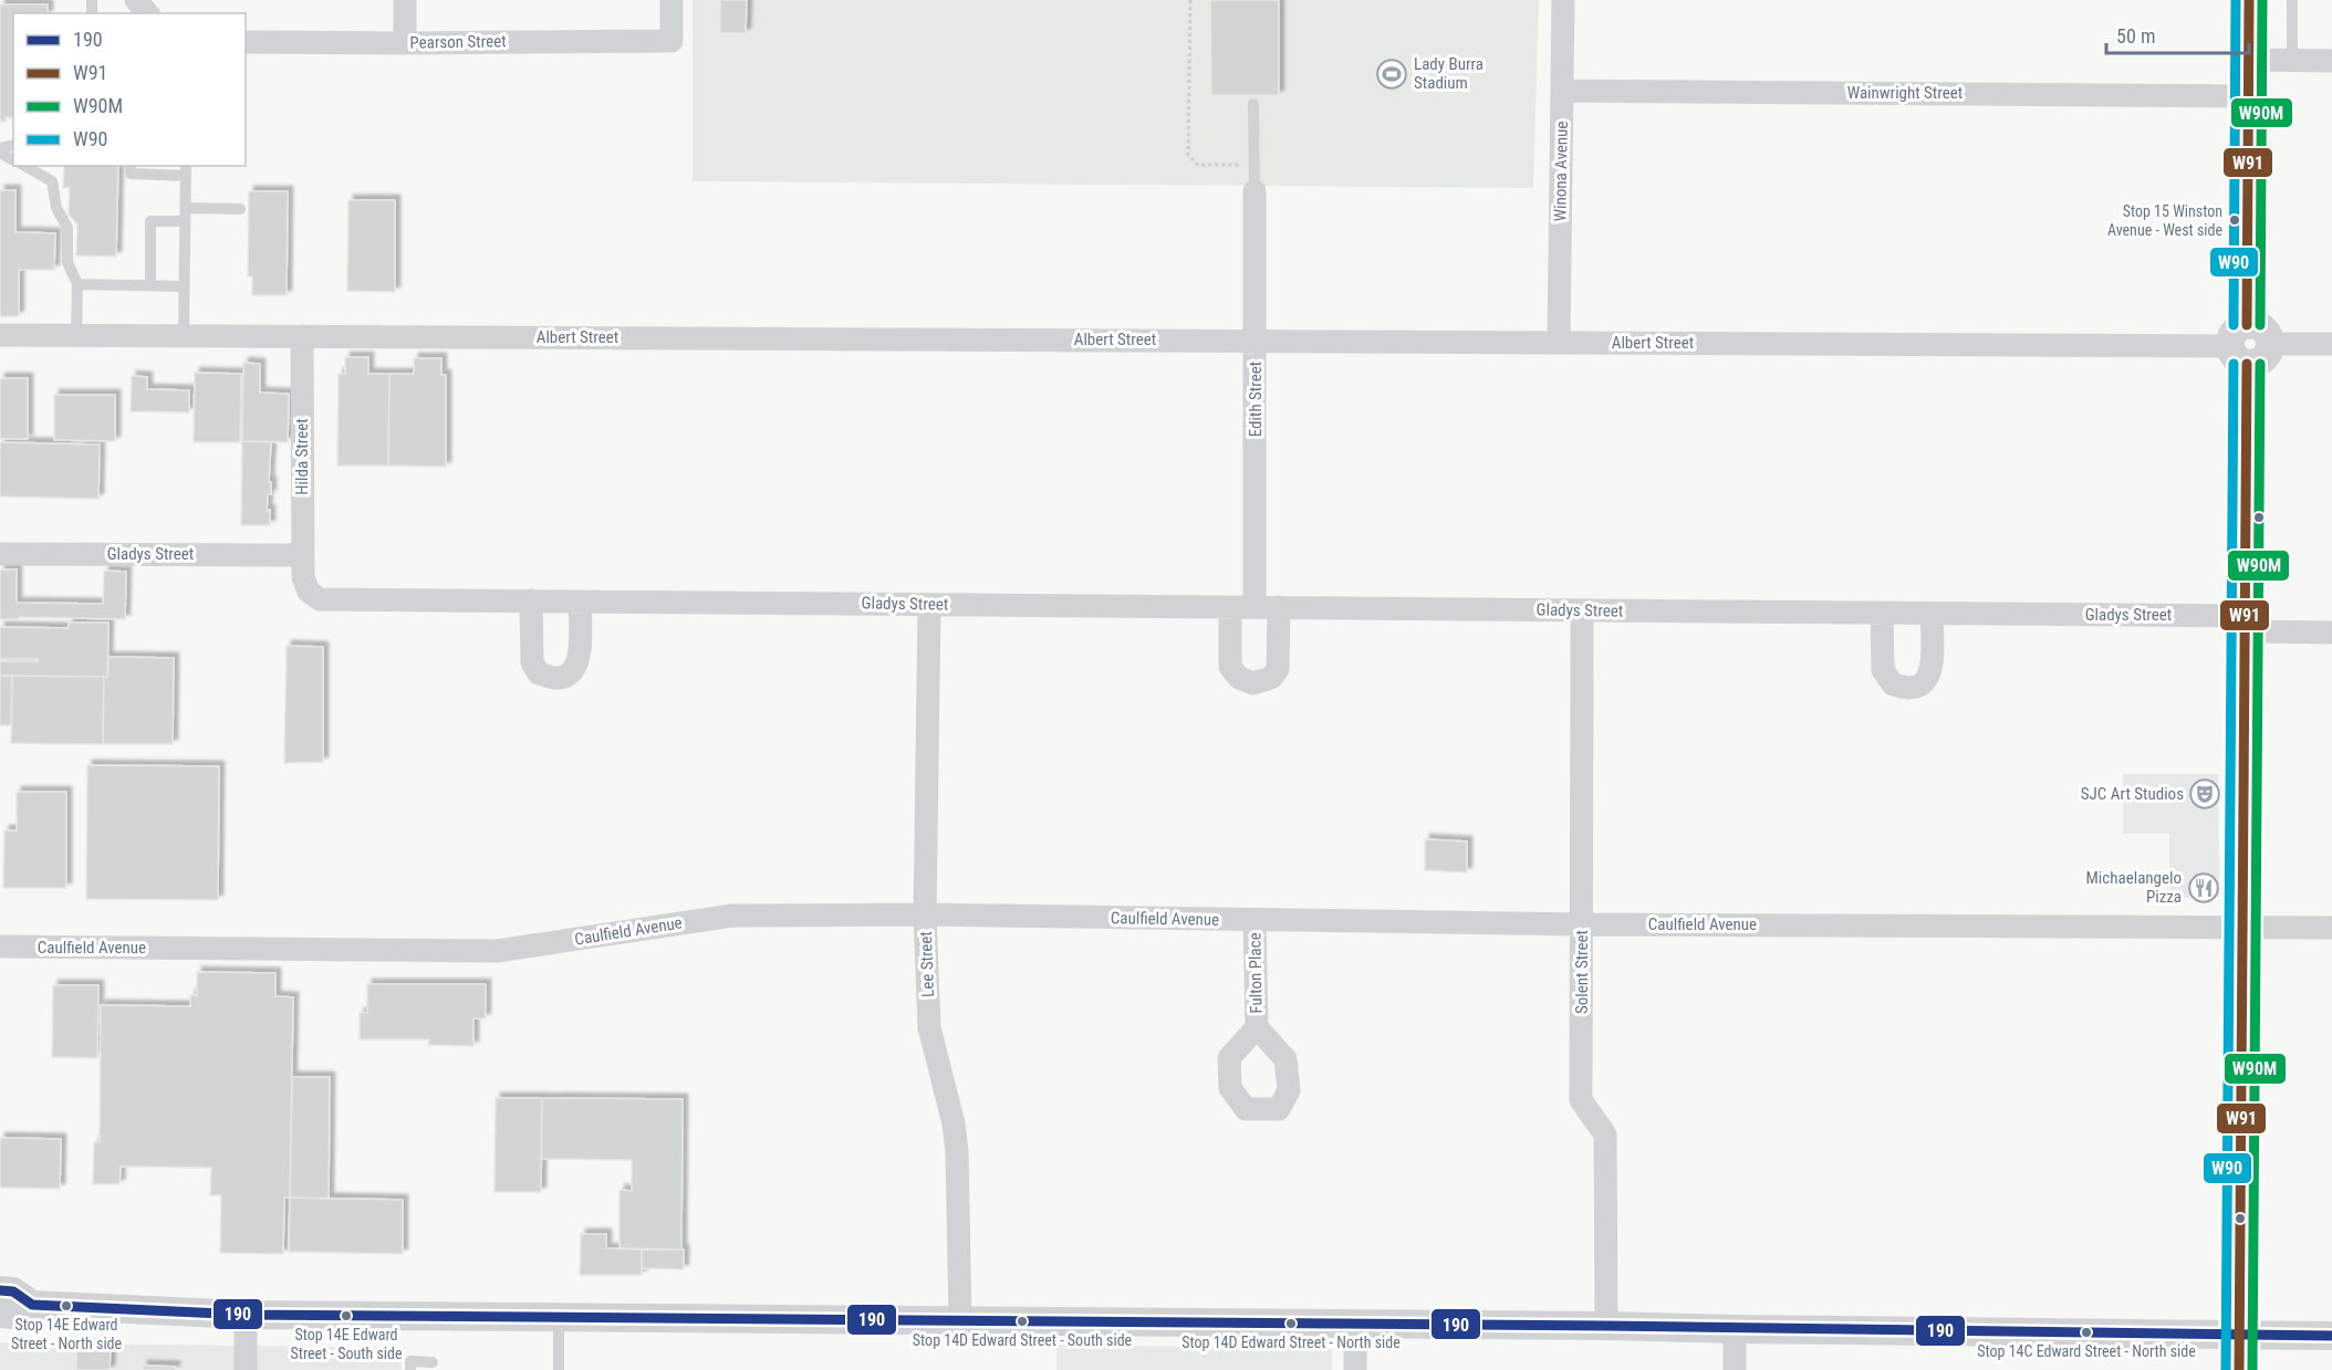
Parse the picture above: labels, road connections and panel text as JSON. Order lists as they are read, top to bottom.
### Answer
{
  "streets": {
    "street": [
      "Pearson Street",
      "Wainwright Street",
      "Winona Avenue",
      "Albert Street",
      "Edith Street",
      "Hilda Street",
      "Gladys Street",
      "Caulfield Avenue",
      "Lee Street",
      "Solent Street",
      "Fulton Place"
    ]
  },
  "crossings": [
    ["Wainwright Street", "Winona Avenue"],
    ["Winona Avenue", "Albert Street"],
    ["Albert Street", "Edith Street"],
    ["Albert Street", "Hilda Street"],
    ["Edith Street", "Gladys Street"],
    ["Hilda Street", "Gladys Street"],
    ["Gladys Street", "Lee Street"],
    ["Gladys Street", "Solent Street"],
    ["Caulfield Avenue", "Lee Street"],
    ["Caulfield Avenue", "Solent Street"],
    ["Caulfield Avenue", "Fulton Place"]
  ],
  "places": {
    "sports": ["Lady Burra Stadium"],
    "other": [
      "Stop 15 Winston Avenue - West side",
      "Stop 14E Edward Street - North side",
      "Stop 14E Edward Street - South side",
      "Stop 14D Edward Street - South side",
      "Stop 14D Edward Street - North side",
      "Stop 14C Edward Street - North side"
    ],
    "theatre": ["SJC Art Studios"],
    "restaurant": ["Michaelangelo Pizza"]
  },
  "lines": [
    "transit line W91",
    "transit line W90M",
    "transit line W90",
    "transit line 190"
  ],
  "legend": [
    "190",
    "W91",
    "W90M",
    "W90"
  ],
  "scale_bar": "50 m"
}
